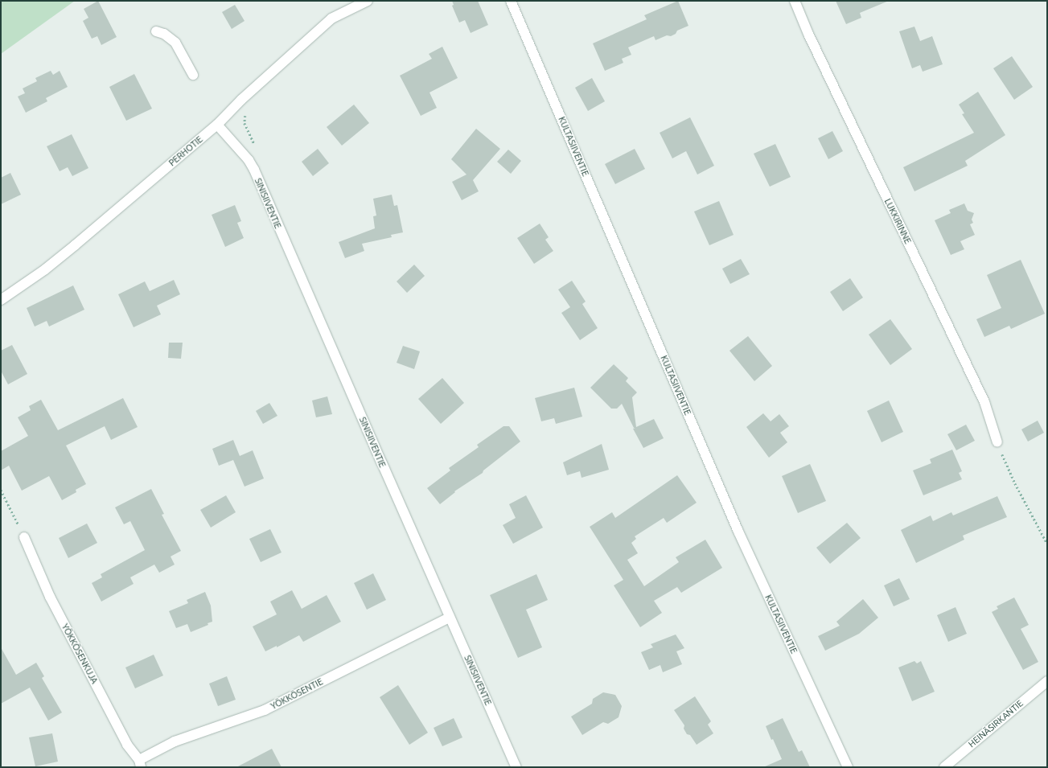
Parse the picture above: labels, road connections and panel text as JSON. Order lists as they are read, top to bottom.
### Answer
{
  "streets": {
    "street": [
      "KULTASIIVENTIE",
      "PERHOTIE",
      "SINISIIVENTIE",
      "LUKKIRINNE",
      "YÖKKÖSENKUJA",
      "YÖKKÖSENTIE",
      "HEINÄSIRKANTIE"
    ]
  },
  "crossings": [
    ["PERHOTIE", "SINISIIVENTIE"],
    ["SINISIIVENTIE", "YÖKKÖSENTIE"],
    ["YÖKKÖSENKUJA", "YÖKKÖSENTIE"]
  ]
}
